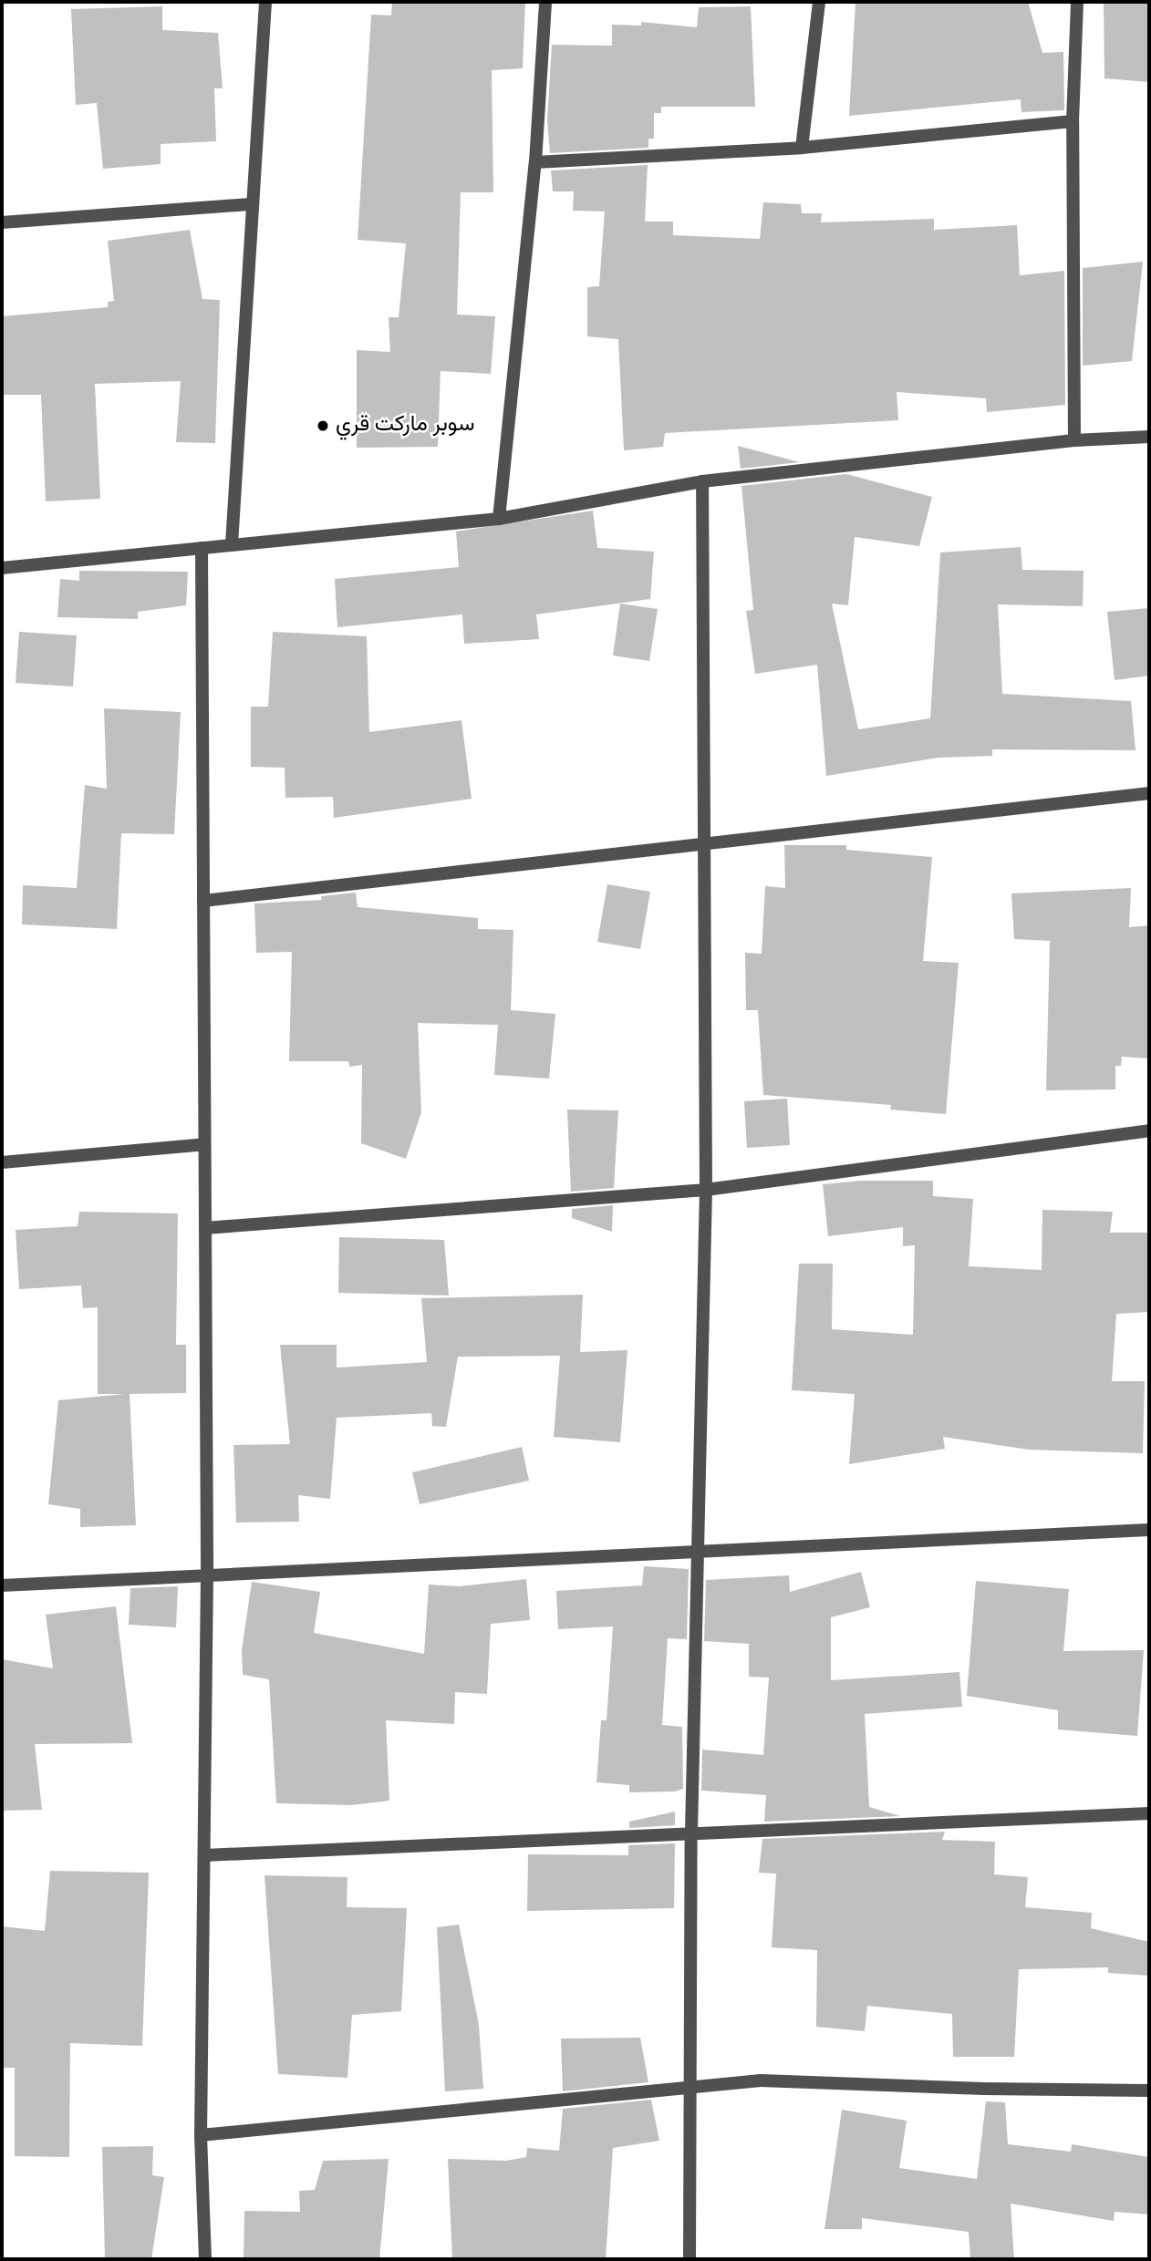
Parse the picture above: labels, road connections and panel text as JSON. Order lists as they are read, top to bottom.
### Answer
{
  "places": ["سوبر ماركت قري"]
}
